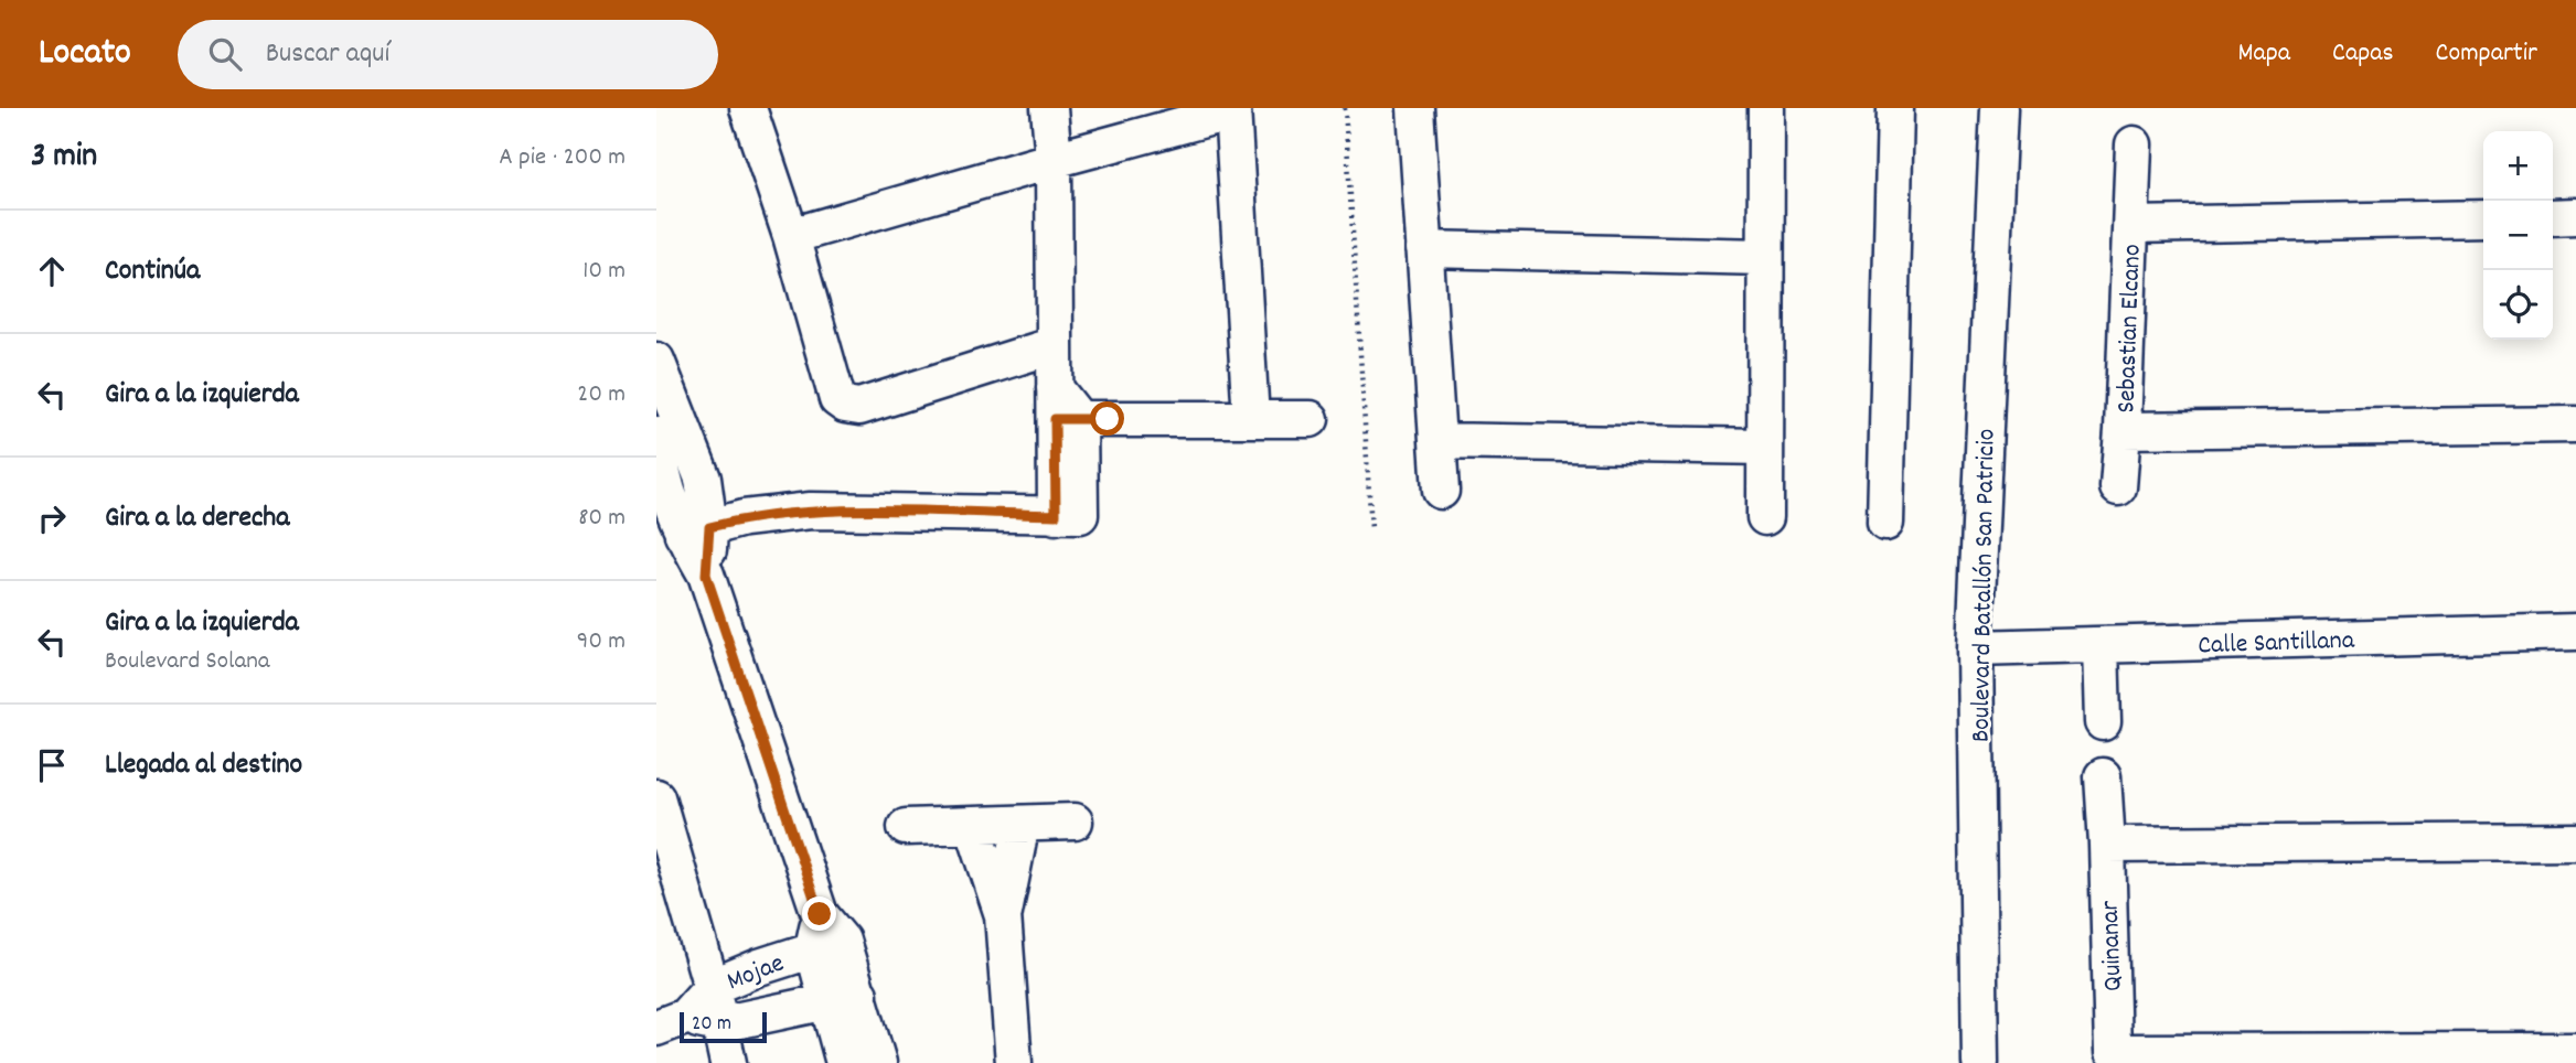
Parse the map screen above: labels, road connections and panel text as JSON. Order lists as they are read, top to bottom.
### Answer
{
  "streets": {
    "street": [
      "Sebastian Elcano",
      "Boulevard Batallón San Patricio",
      "Calle Santillana",
      "Quinanar",
      "Mojae"
    ]
  },
  "crossings": [
    ["Boulevard Batallón San Patricio", "Calle Santillana"]
  ],
  "scale_bar": "20 m",
  "page": {
    "header": "Locato",
    "search": "Buscar aquí",
    "nav": ["Mapa", "Capas", "Compartir"],
    "heading": ["3 min", "A pie · 200 m"],
    "map_buttons": ["+", "−"],
    "list": [
      ["Continúa", "10 m"],
      ["Gira a la izquierda", "20 m"],
      ["Gira a la derecha", "80 m"],
      ["Gira a la izquierda", "Boulevard Solana", "90 m"],
      "Llegada al destino"
    ],
    "scale": "20 m"
  }
}
